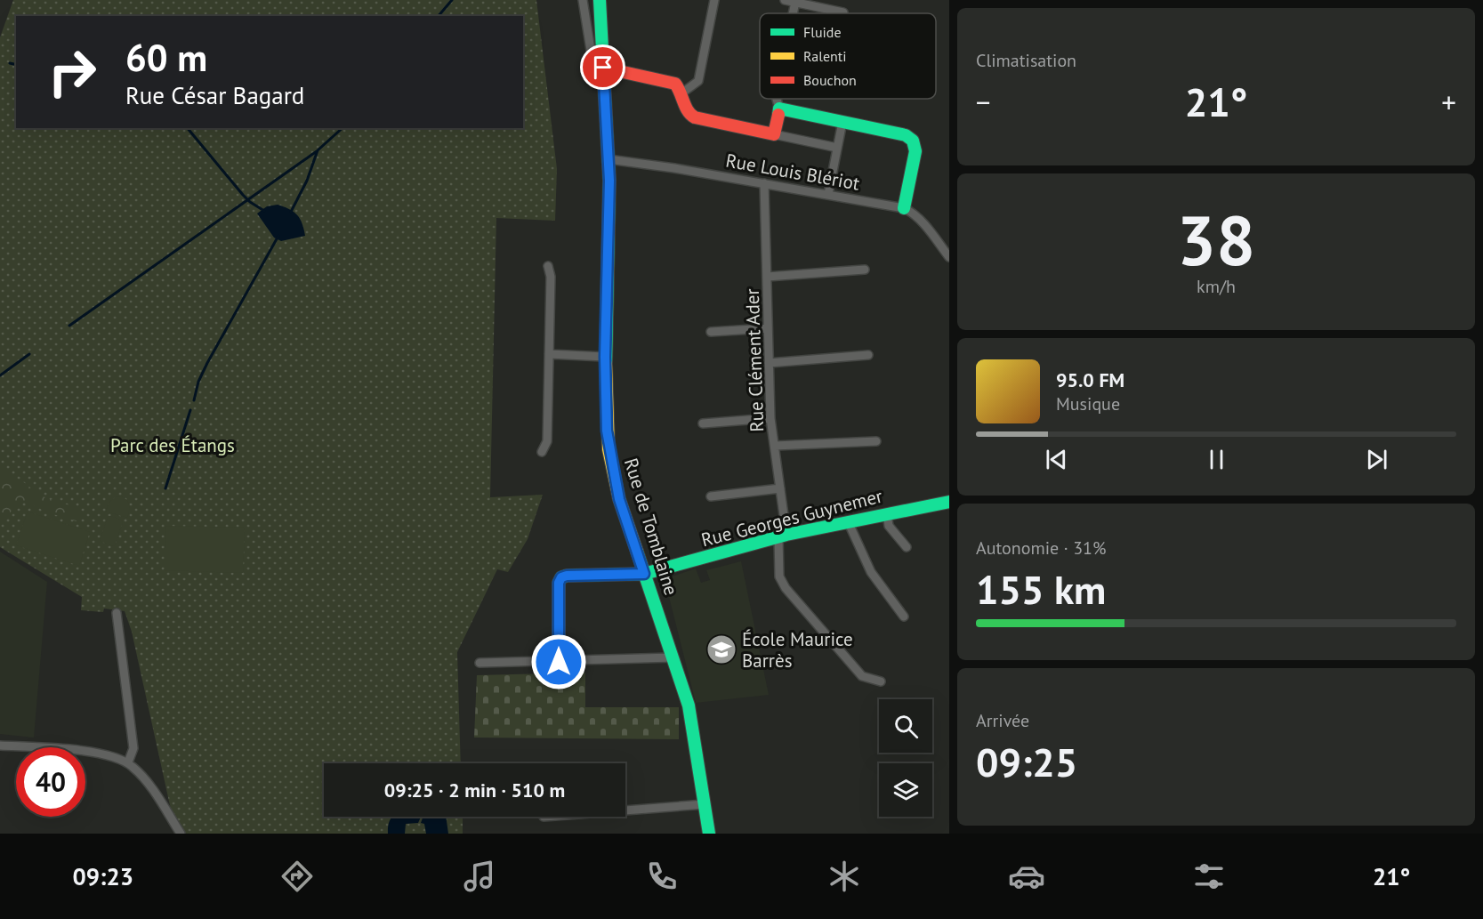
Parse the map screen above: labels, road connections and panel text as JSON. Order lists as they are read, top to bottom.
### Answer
{
  "streets": {
    "street": [
      "Rue Louis Blériot",
      "Rue Clément Ader",
      "Rue Georges Guynemer",
      "Rue de Tomblaine"
    ]
  },
  "crossings": [
    ["Rue Louis Blériot", "Rue Clément Ader"],
    ["Rue Louis Blériot", "Rue de Tomblaine"],
    ["Rue Clément Ader", "Rue Georges Guynemer"],
    ["Rue Georges Guynemer", "Rue de Tomblaine"]
  ],
  "parks": ["Parc des Étangs"],
  "places": {
    "school or university": ["École Maurice Barrès"]
  },
  "legend": ["Fluide", "Ralenti", "Bouchon"],
  "page": {
    "tile": [
      "Climatisation",
      ["38", "km/h"],
      ["Autonomie · 31%", "155 km"],
      ["Arrivée", "09:25"]
    ],
    "turn": ["60 m", "Rue César Bagard"],
    "heat": ["−", "21°", "+"],
    "song": ["95.0 FM", "Musique"],
    "limit": "40",
    "trip": "09:25 · 2 min · 510 m",
    "tabs": ["09:23", "21°"]
  }
}
